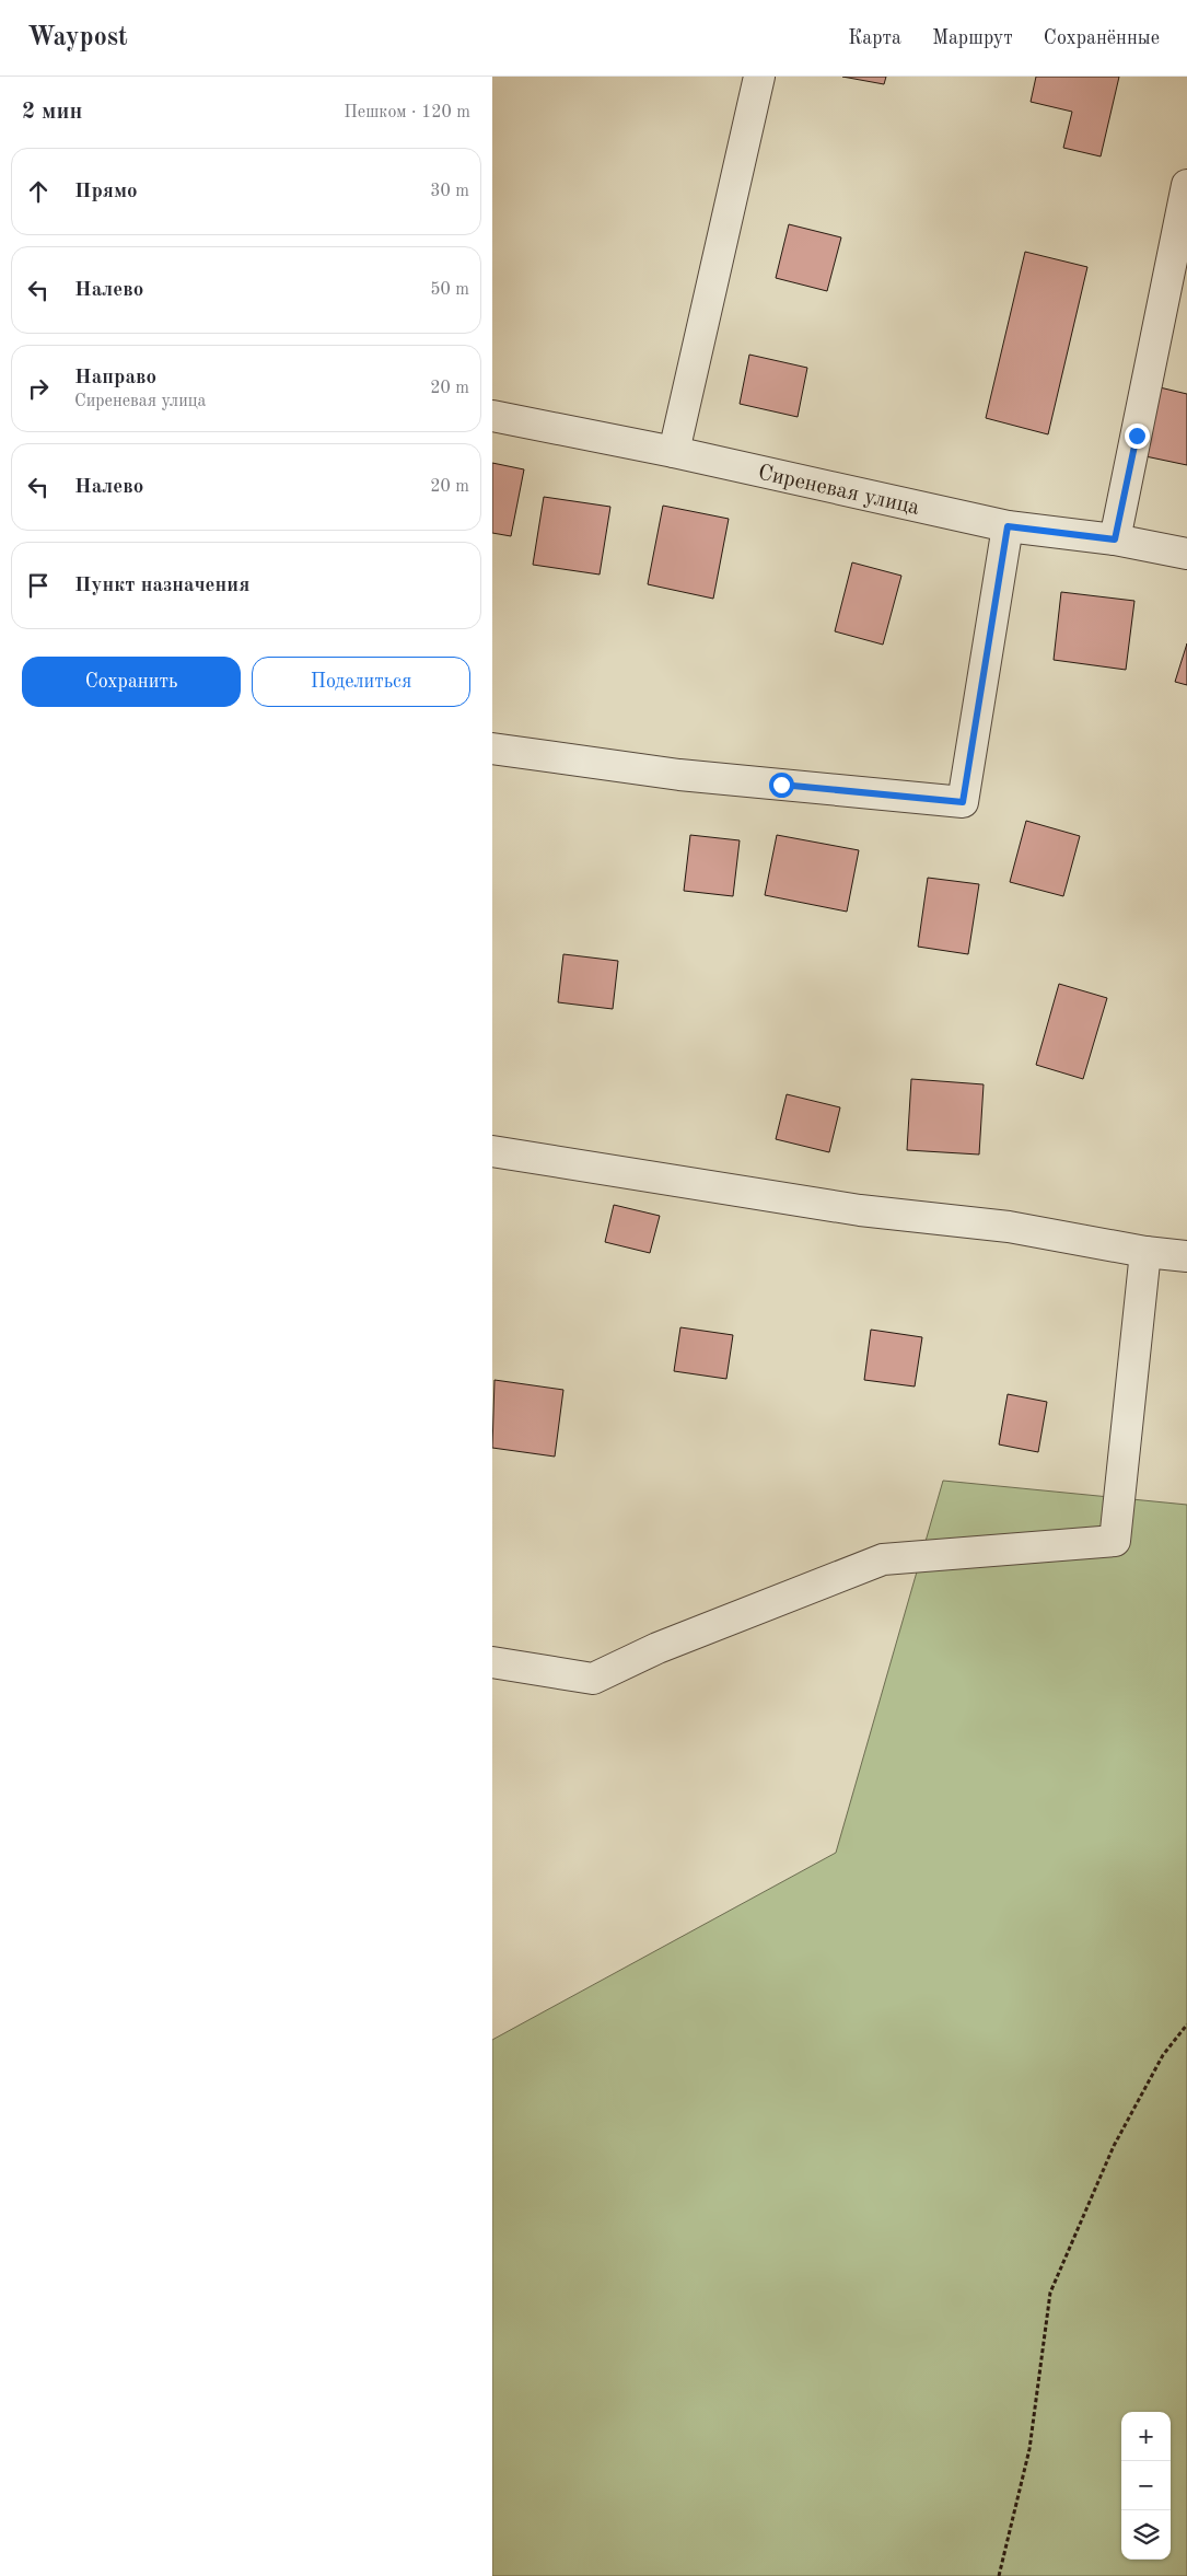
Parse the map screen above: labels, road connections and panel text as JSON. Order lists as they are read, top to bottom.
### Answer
{
  "streets": {
    "street": ["Сиреневая улица"]
  },
  "page": {
    "header": "Waypost",
    "nav": ["Карта", "Маршрут", "Сохранённые"],
    "heading": ["2 мин", "Пешком · 120 m"],
    "list": [
      ["Прямо", "30 m"],
      ["Налево", "50 m"],
      ["Направо", "Сиреневая улица", "20 m"],
      ["Налево", "20 m"],
      "Пункт назначения"
    ],
    "buttons": ["Сохранить", "Поделиться"],
    "map_buttons": ["+", "−"]
  }
}
